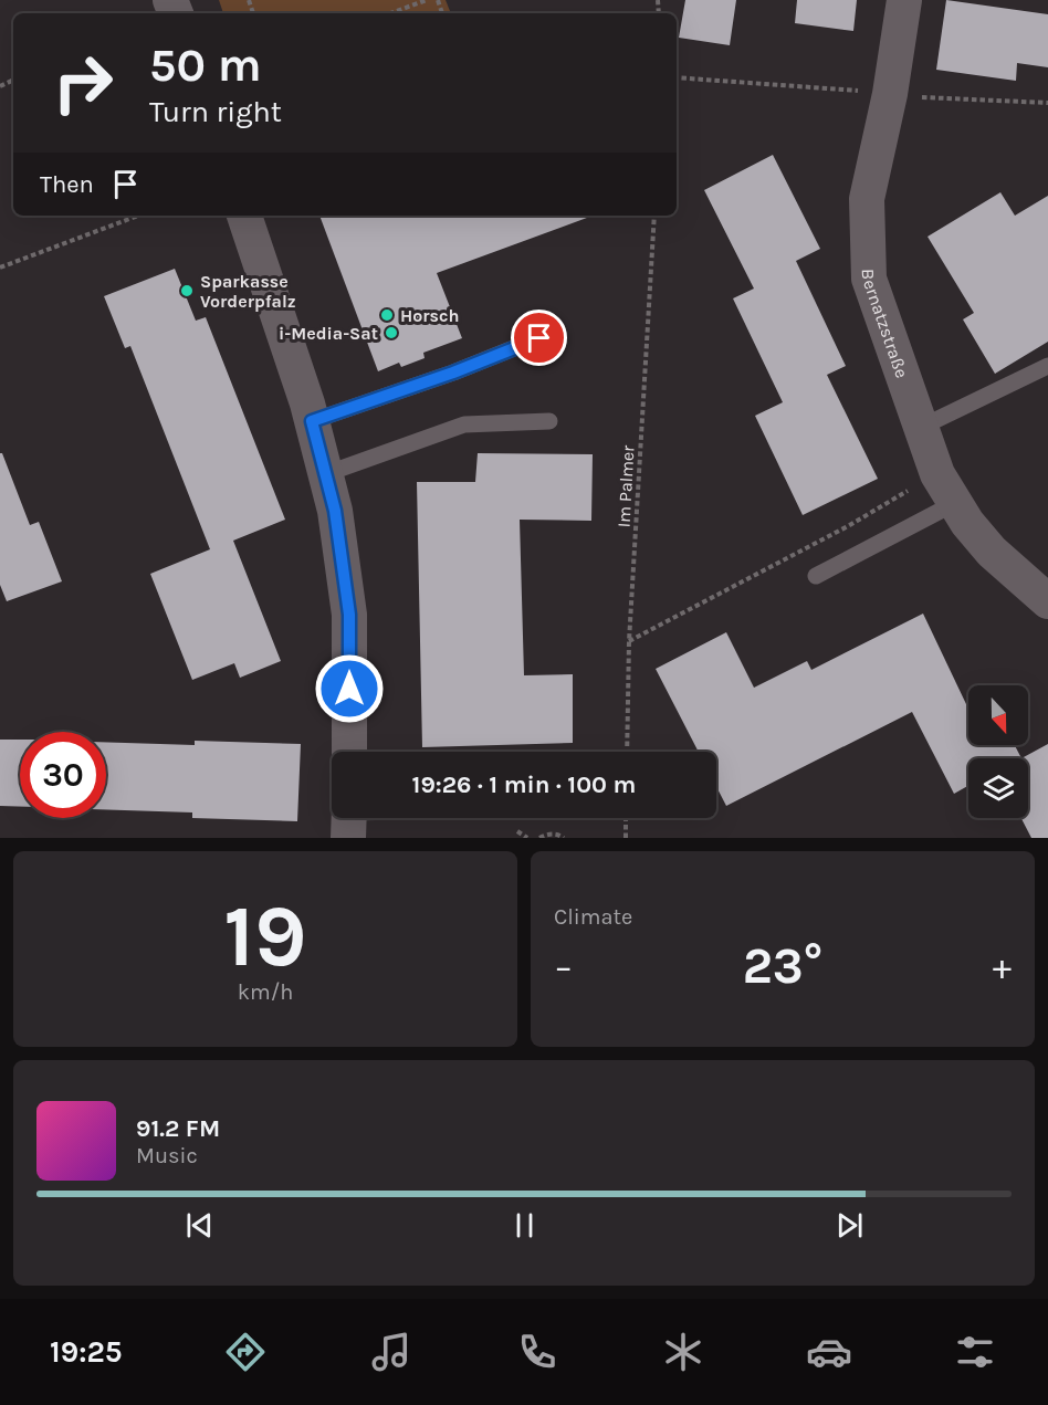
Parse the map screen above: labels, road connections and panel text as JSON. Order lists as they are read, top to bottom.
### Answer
{
  "streets": {
    "street": ["Bernatzstraße"],
    "path": ["Im Palmer"]
  },
  "places": ["Sparkasse Vorderpfalz", "Horsch", "i-Media-Sat"],
  "north": "bottom",
  "page": {
    "turn": ["50 m", "Turn right"],
    "then": "Then",
    "limit": "30",
    "trip": "19:26 · 1 min · 100 m",
    "tile": [
      ["19", "km/h"],
      "Climate"
    ],
    "heat": ["−", "23°", "+"],
    "song": ["91.2 FM", "Music"],
    "tabs": "19:25"
  }
}
